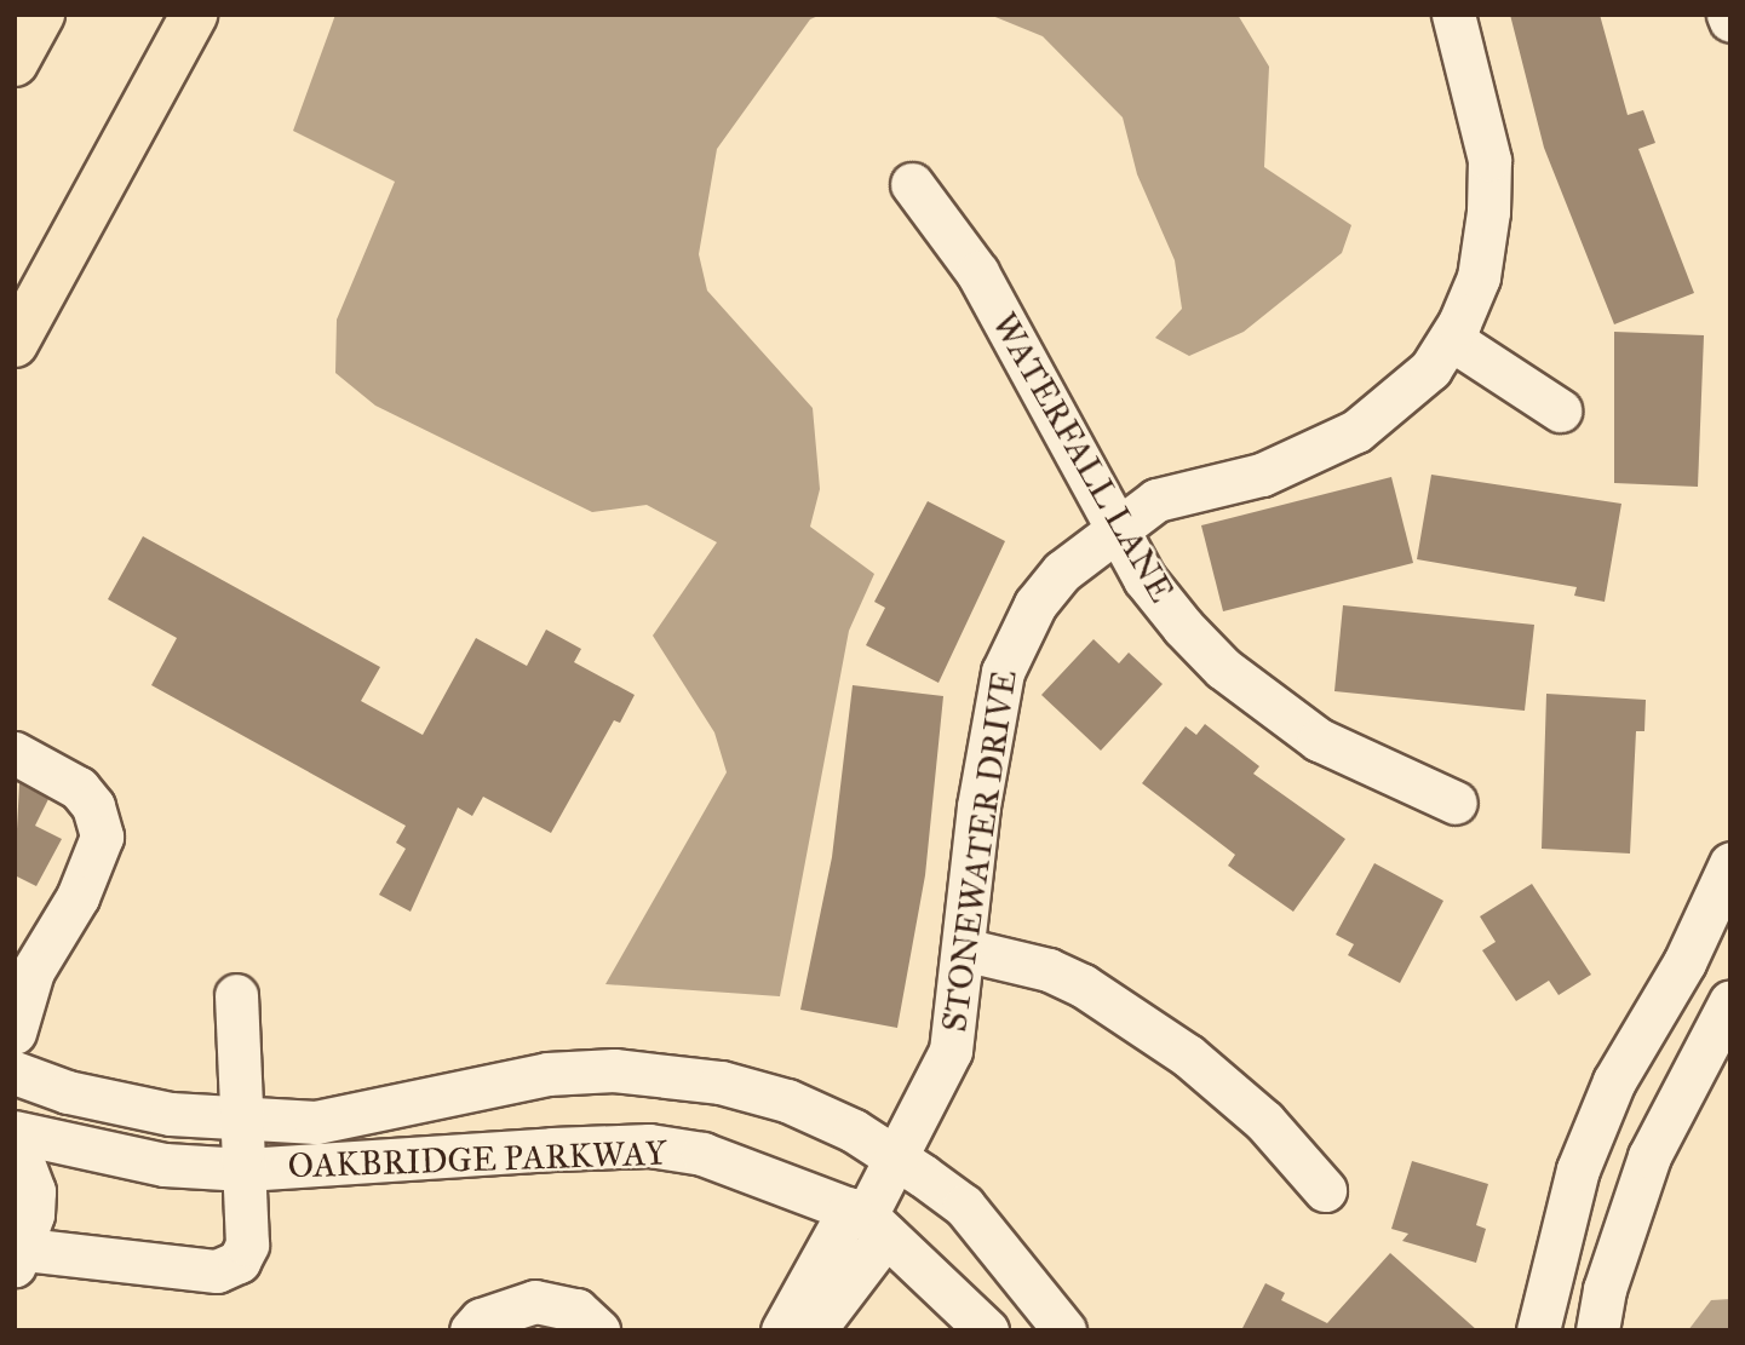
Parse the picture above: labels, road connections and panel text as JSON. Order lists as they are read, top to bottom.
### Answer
{
  "streets": {
    "street": ["WATERFALL LANE", "STONEWATER DRIVE", "OAKBRIDGE PARKWAY"]
  },
  "crossings": [
    ["WATERFALL LANE", "STONEWATER DRIVE"],
    ["STONEWATER DRIVE", "OAKBRIDGE PARKWAY"]
  ]
}
